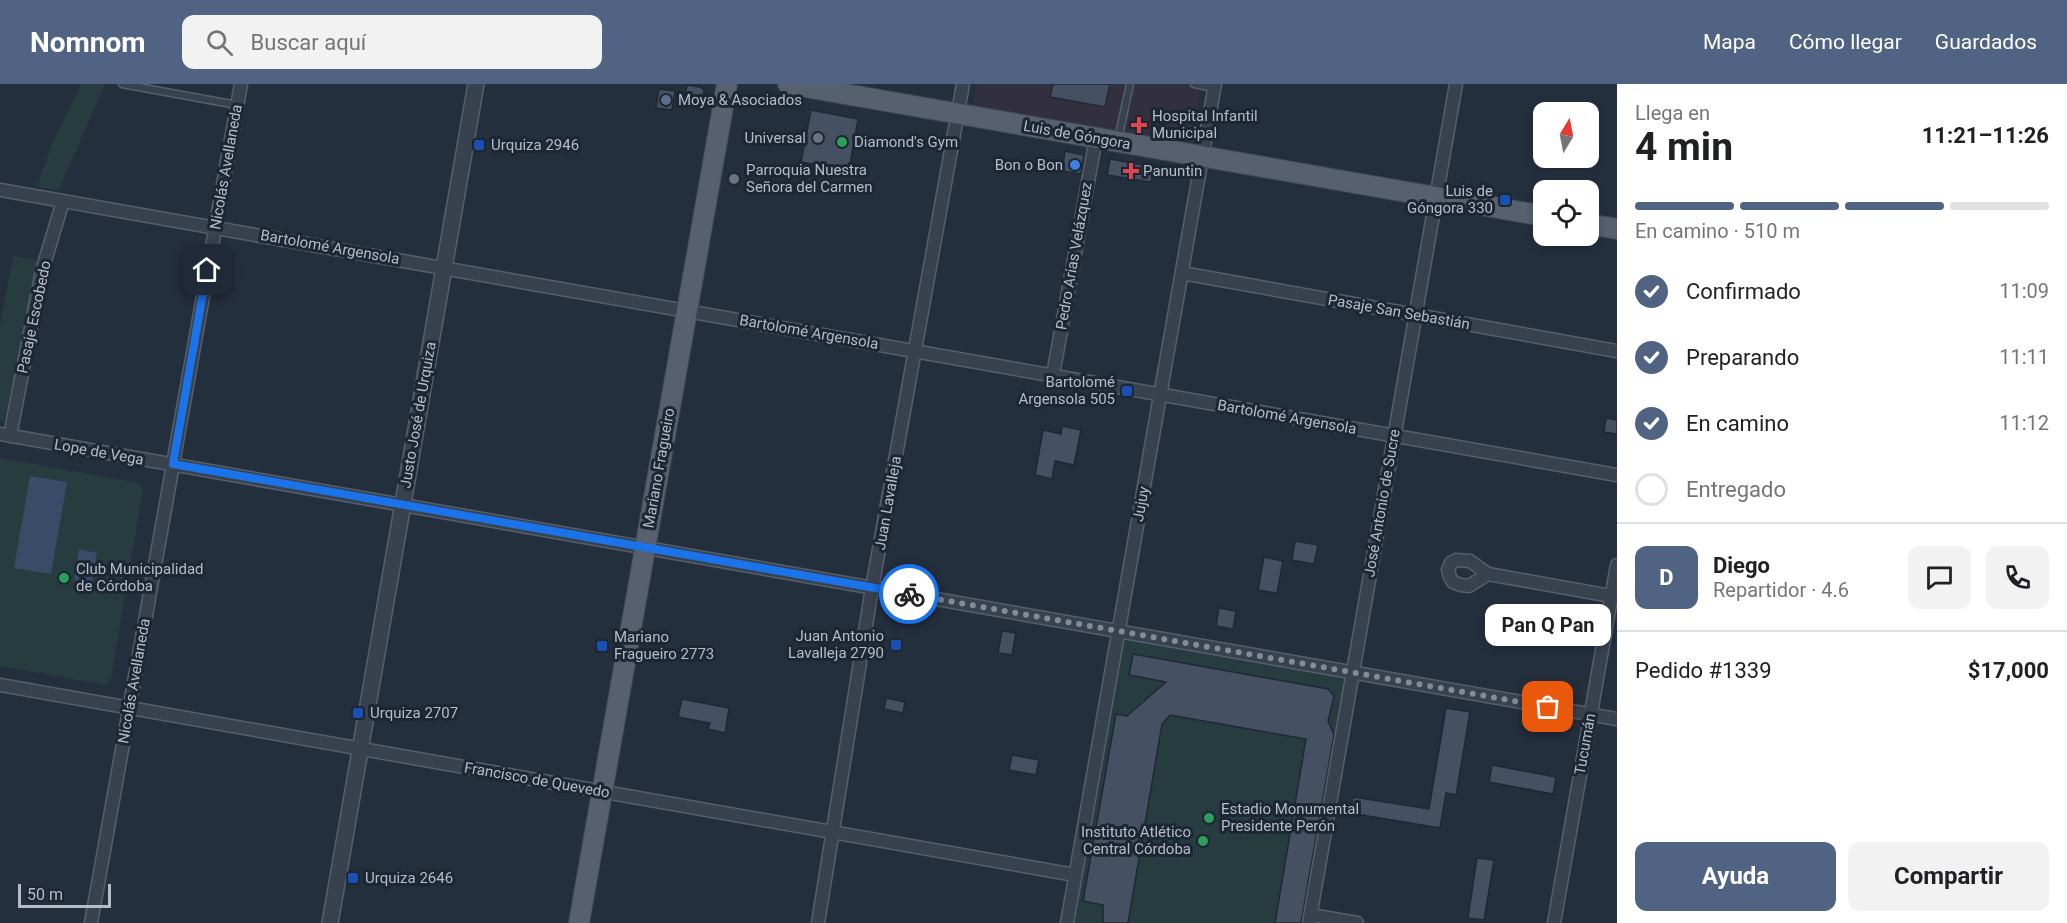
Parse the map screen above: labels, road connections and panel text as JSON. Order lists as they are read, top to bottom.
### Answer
{
  "streets": {
    "main road": ["Luis de Góngora", "Mariano Fragueiro"],
    "street": [
      "Nicolás Avellaneda",
      "Bartolomé Argensola",
      "Pedro Arias Velázquez",
      "Pasaje San Sebastián",
      "Pasaje Escobedo",
      "Justo José de Urquiza",
      "Lope de Vega",
      "Juan Lavalleja",
      "José Antonio de Sucre",
      "Jujuy",
      "Tucumán",
      "Francisco de Quevedo"
    ]
  },
  "crossings": [
    ["Luis de Góngora", "Pedro Arias Velázquez"],
    ["Luis de Góngora", "Juan Lavalleja"],
    ["Luis de Góngora", "José Antonio de Sucre"],
    ["Luis de Góngora", "Jujuy"],
    ["Nicolás Avellaneda", "Bartolomé Argensola"],
    ["Nicolás Avellaneda", "Lope de Vega"],
    ["Nicolás Avellaneda", "Francisco de Quevedo"],
    ["Bartolomé Argensola", "Pedro Arias Velázquez"],
    ["Bartolomé Argensola", "Pasaje Escobedo"],
    ["Bartolomé Argensola", "Justo José de Urquiza"],
    ["Bartolomé Argensola", "Mariano Fragueiro"],
    ["Bartolomé Argensola", "Juan Lavalleja"],
    ["Bartolomé Argensola", "José Antonio de Sucre"],
    ["Bartolomé Argensola", "Jujuy"],
    ["Pasaje San Sebastián", "José Antonio de Sucre"],
    ["Pasaje San Sebastián", "Jujuy"],
    ["Pasaje Escobedo", "Lope de Vega"],
    ["Justo José de Urquiza", "Lope de Vega"],
    ["Justo José de Urquiza", "Francisco de Quevedo"],
    ["Lope de Vega", "Mariano Fragueiro"],
    ["Lope de Vega", "Juan Lavalleja"],
    ["Lope de Vega", "José Antonio de Sucre"],
    ["Lope de Vega", "Jujuy"],
    ["Lope de Vega", "Tucumán"],
    ["Mariano Fragueiro", "Francisco de Quevedo"],
    ["Juan Lavalleja", "Francisco de Quevedo"],
    ["Jujuy", "Francisco de Quevedo"]
  ],
  "places": {
    "other": [
      "Moya & Asociados",
      "Universal",
      "Diamond's Gym",
      "Bon o Bon",
      "Parroquia Nuestra Señora del Carmen",
      "Club Municipalidad de Córdoba",
      "Pan Q Pan",
      "Estadio Monumental Presidente Perón",
      "Instituto Atlético Central Córdoba"
    ],
    "health": ["Hospital Infantil Municipal", "Panuntin"],
    "transit": [
      "Urquiza 2946",
      "Luis de Góngora 330",
      "Bartolomé Argensola 505",
      "Juan Antonio Lavalleja 2790",
      "Mariano Fragueiro 2773",
      "Urquiza 2707",
      "Urquiza 2646"
    ]
  },
  "scale_bar": "50 m",
  "north": "top",
  "page": {
    "header": "Nomnom",
    "search": "Buscar aquí",
    "nav": ["Mapa", "Cómo llegar", "Guardados"],
    "heading": ["4 min", "Llega en", "11:21–11:26"],
    "panel": [
      "Diego",
      "Repartidor · 4.6",
      "Pedido #1339",
      "$17,000"
    ],
    "bar": "En camino · 510 m",
    "list": [
      ["Confirmado", "11:09"],
      ["Preparando", "11:11"],
      ["En camino", "11:12"],
      "Entregado"
    ],
    "round": "D",
    "bubble": "Pan Q Pan",
    "buttons": ["Ayuda", "Compartir"],
    "scale": "50 m"
  }
}
